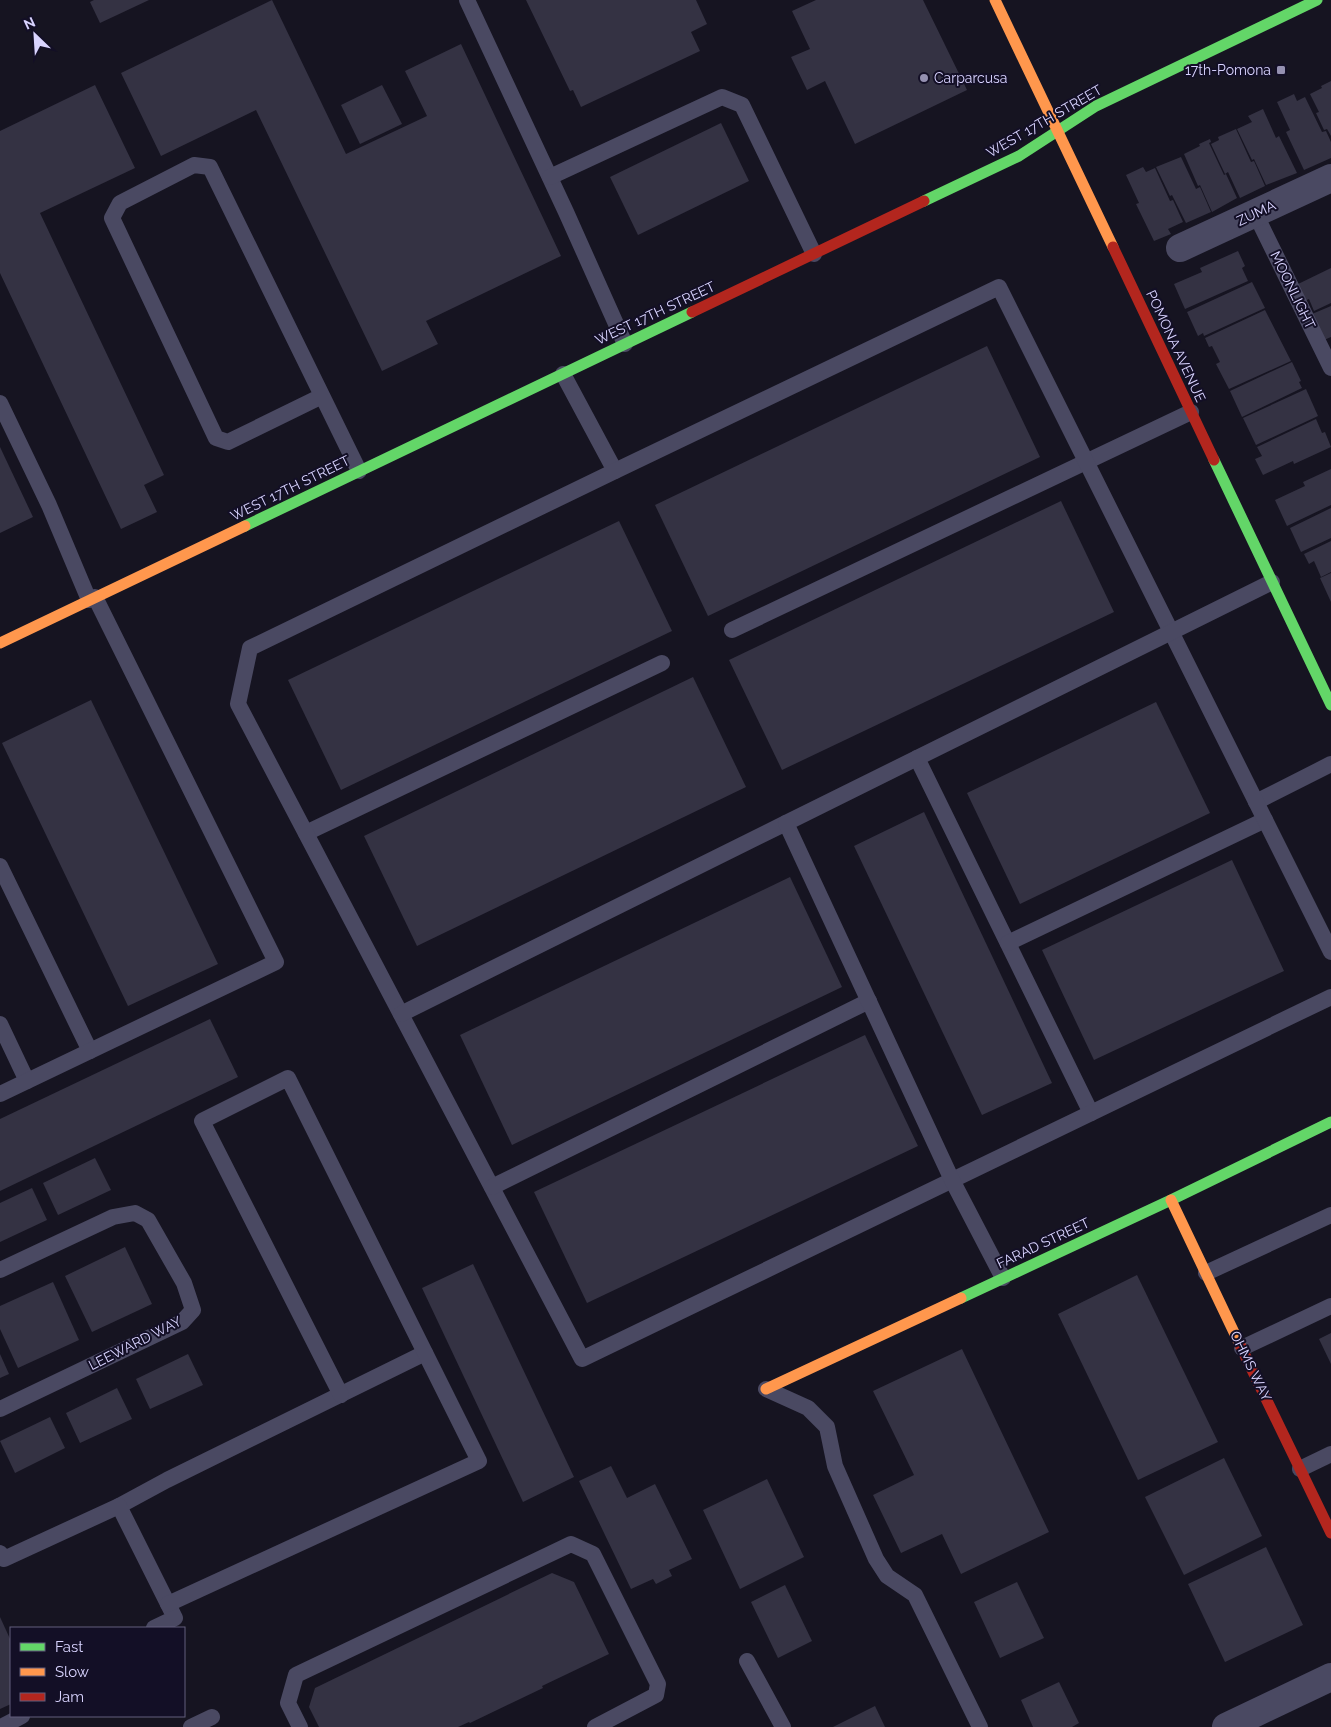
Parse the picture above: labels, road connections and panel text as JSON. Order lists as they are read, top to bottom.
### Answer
{
  "streets": {
    "street": [
      "WEST 17TH STREET",
      "ZUMA",
      "POMONA AVENUE",
      "FARAD STREET",
      "OHMS WAY"
    ],
    "lane": ["MOONLIGHT", "LEEWARD WAY"]
  },
  "crossings": [
    ["WEST 17TH STREET", "POMONA AVENUE"],
    ["ZUMA", "MOONLIGHT"],
    ["FARAD STREET", "OHMS WAY"]
  ],
  "places": {
    "transit": ["17th-Pomona"],
    "other": ["Carparcusa"]
  },
  "legend": ["Fast", "Slow", "Jam"],
  "north": "top left"
}
